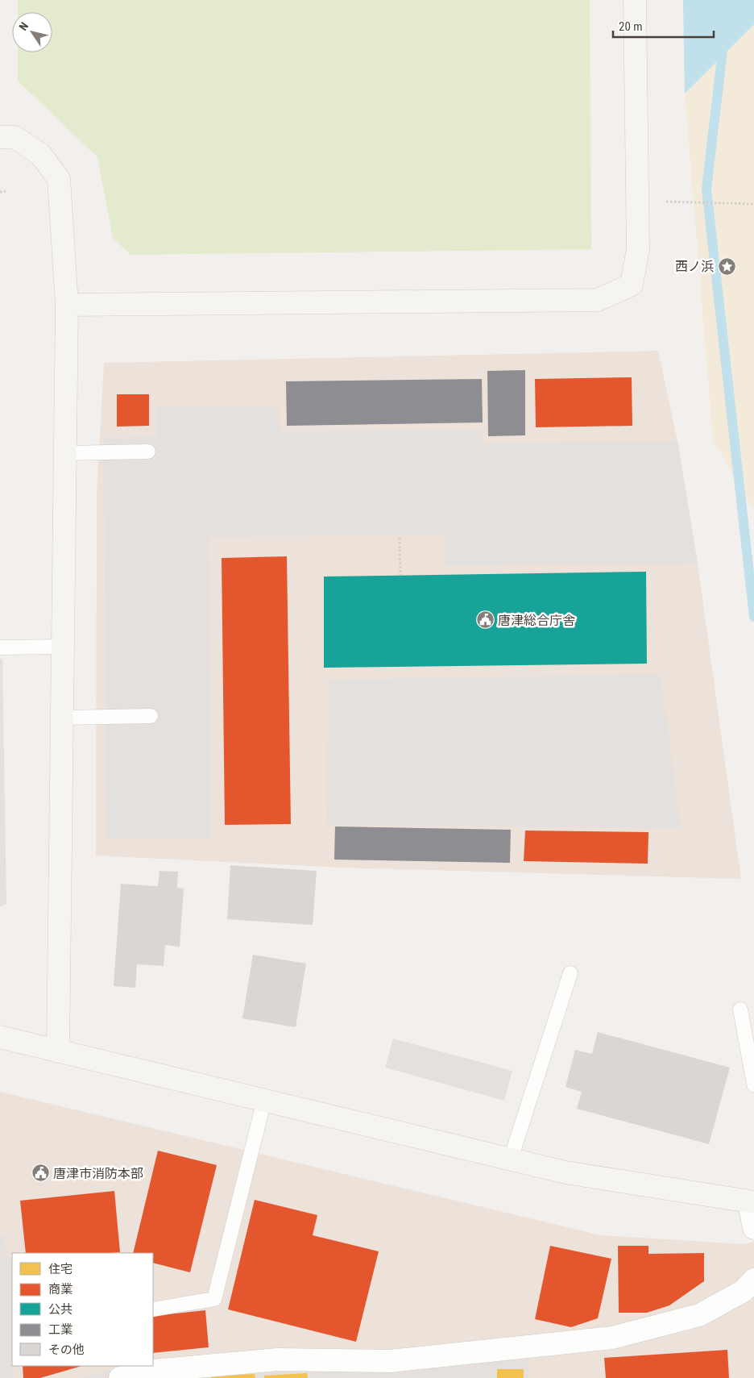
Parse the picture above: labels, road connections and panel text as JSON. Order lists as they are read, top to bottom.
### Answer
{
  "places": {
    "place": ["西ノ浜"],
    "public building": ["唐津総合庁舎", "唐津市消防本部"]
  },
  "legend": [
    "住宅",
    "商業",
    "公共",
    "工業",
    "その他"
  ],
  "scale_bar": "20 m",
  "north": "top left"
}
